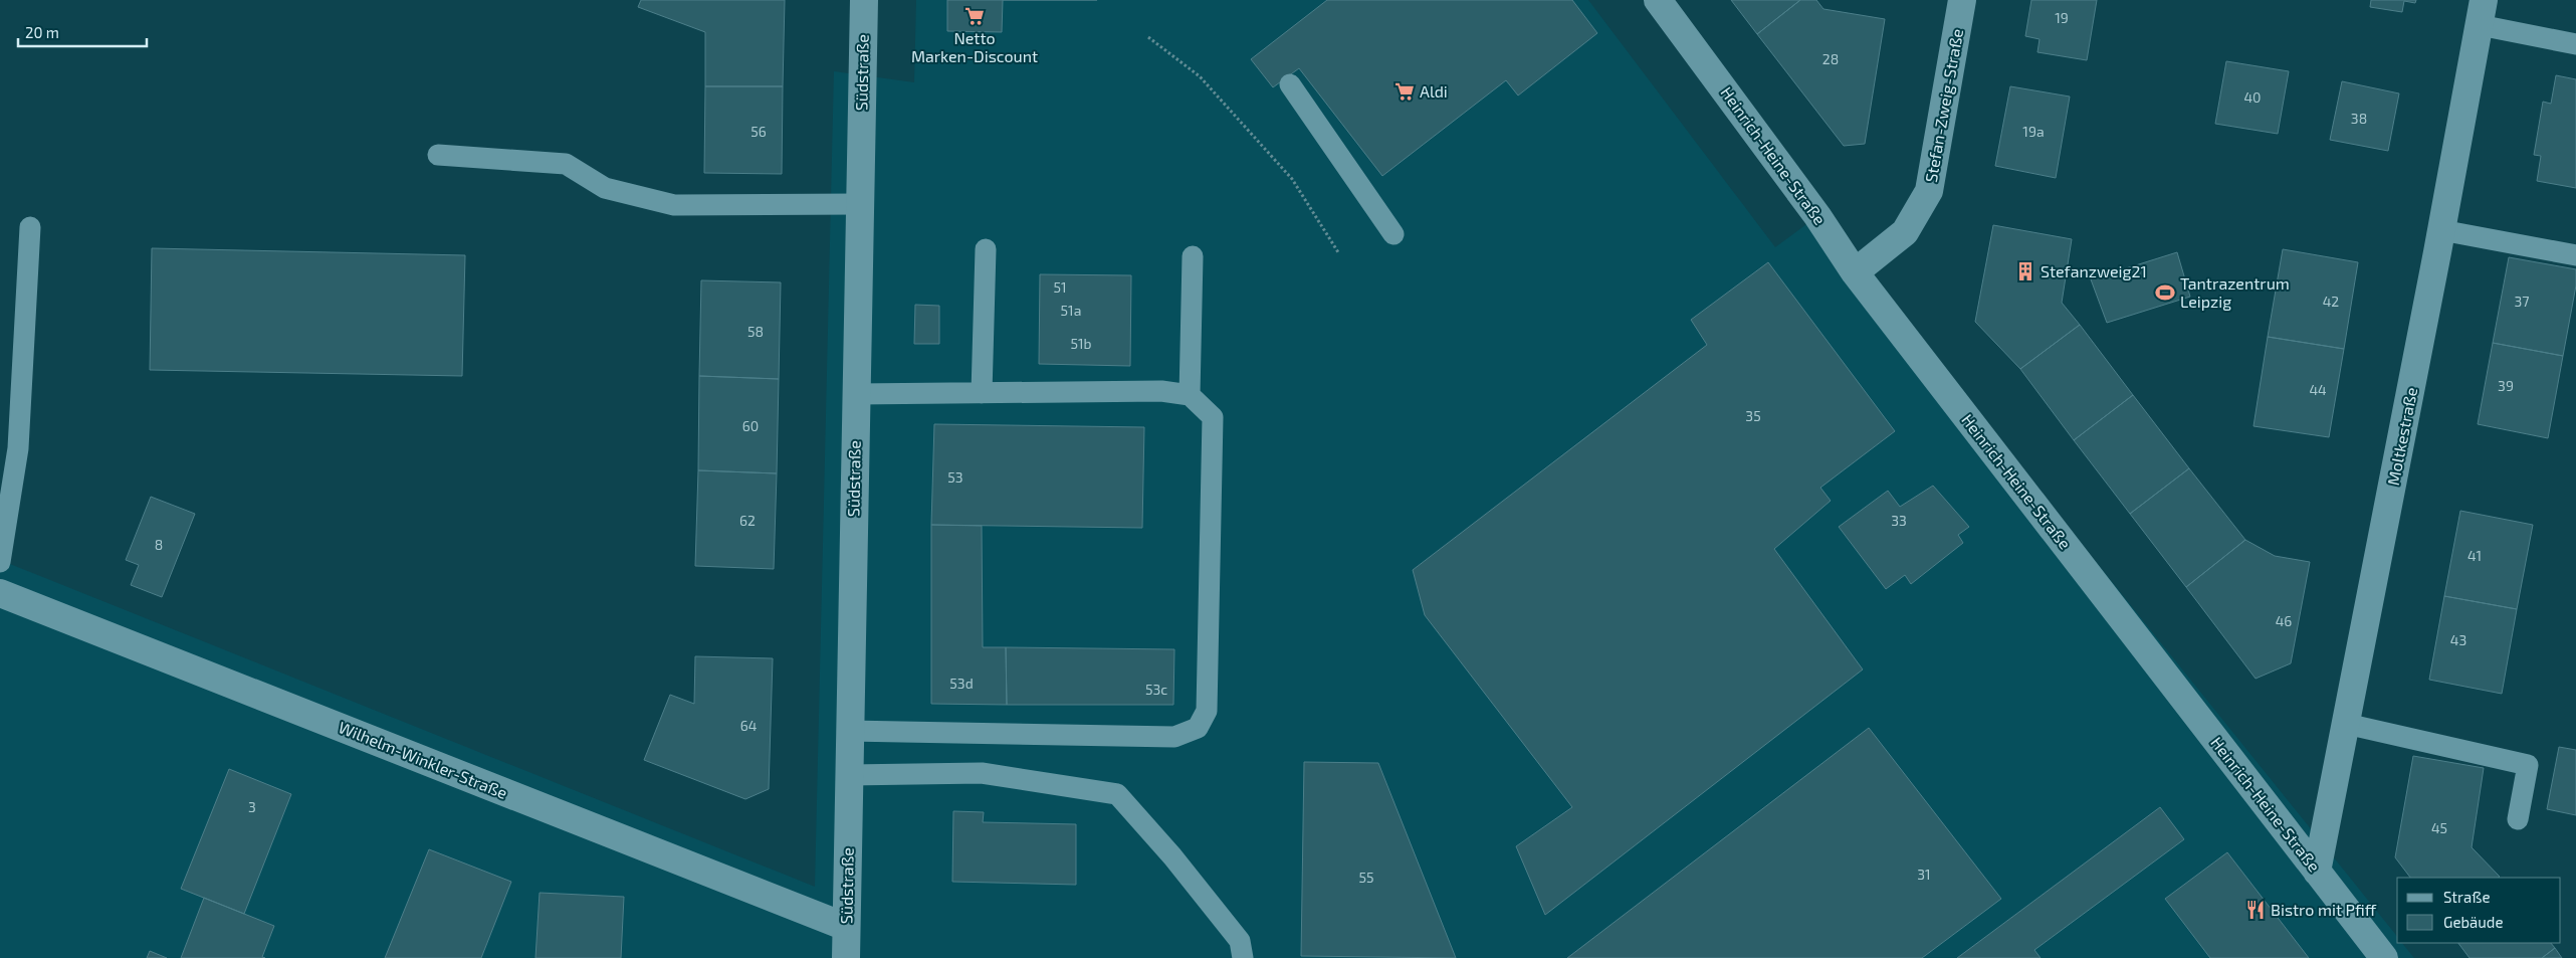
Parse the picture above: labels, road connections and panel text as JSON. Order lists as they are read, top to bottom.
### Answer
{
  "streets": {
    "street": [
      "Südstraße",
      "Stefan-Zweig-Straße",
      "Heinrich-Heine-Straße",
      "Moltkestraße",
      "Wilhelm-Winkler-Straße"
    ]
  },
  "crossings": [
    ["Südstraße", "Wilhelm-Winkler-Straße"],
    ["Stefan-Zweig-Straße", "Heinrich-Heine-Straße"],
    ["Heinrich-Heine-Straße", "Moltkestraße"]
  ],
  "places": {
    "supermarket": ["Netto Marken-Discount", "Aldi"],
    "building": ["Stefanzweig21"],
    "sports": ["Tantrazentrum Leipzig"],
    "restaurant": ["Bistro mit Pfiff"]
  },
  "house_numbers": [
    "19",
    "28",
    "40",
    "38",
    "56",
    "19a",
    "51",
    "42",
    "37",
    "51a",
    "58",
    "51b",
    "39",
    "44",
    "35",
    "60",
    "53",
    "62",
    "33",
    "8",
    "41",
    "46",
    "43",
    "53d",
    "53c",
    "64",
    "3",
    "45",
    "31",
    "55"
  ],
  "legend": ["Straße", "Gebäude"],
  "scale_bar": "20 m"
}
